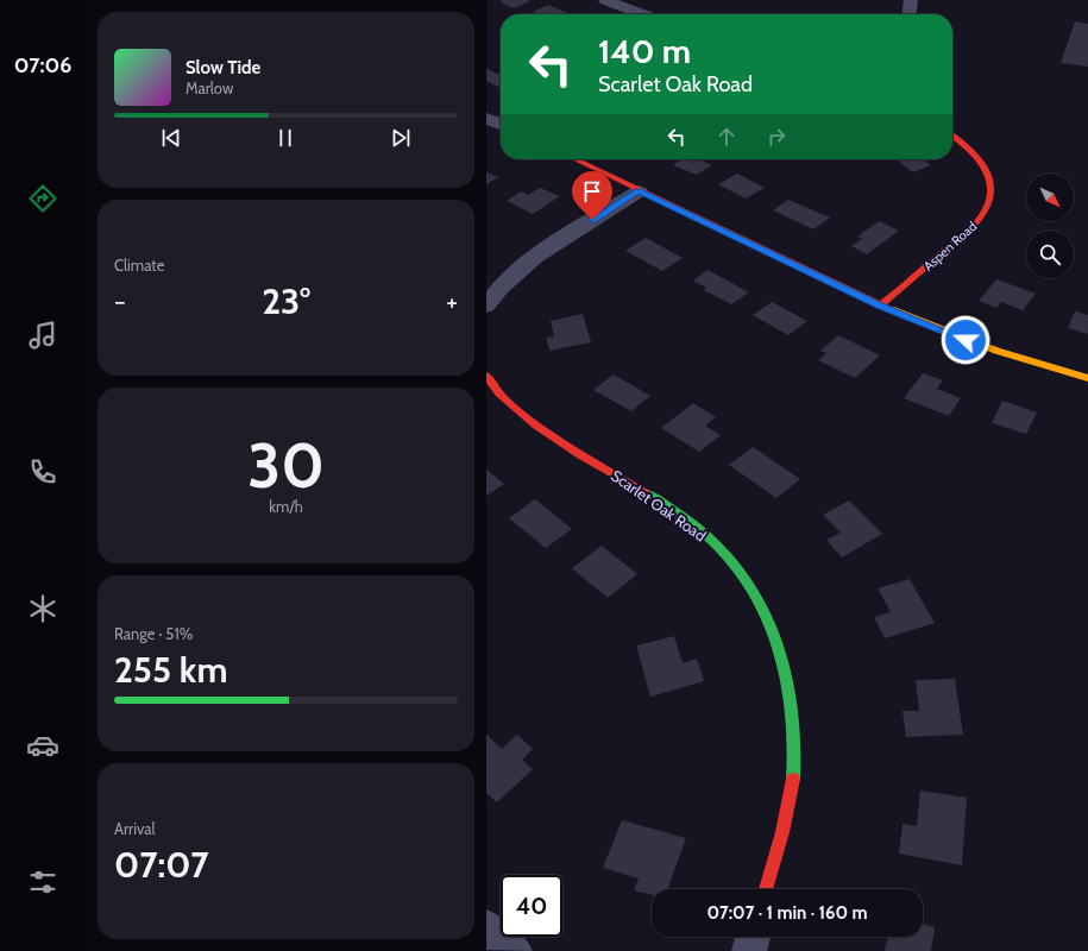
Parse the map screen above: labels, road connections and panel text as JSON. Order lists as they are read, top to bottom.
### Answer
{
  "streets": {
    "street": ["Aspen Road", "Scarlet Oak Road"]
  },
  "north": "bottom right",
  "page": {
    "tabs": "07:06",
    "turn": ["140 m", "Scarlet Oak Road"],
    "song": ["Slow Tide", "Marlow"],
    "tile": [
      "Climate",
      ["30", "km/h"],
      ["Range · 51%", "255 km"],
      ["Arrival", "07:07"]
    ],
    "heat": ["−", "23°", "+"],
    "limit": "40",
    "trip": "07:07 · 1 min · 160 m"
  }
}
